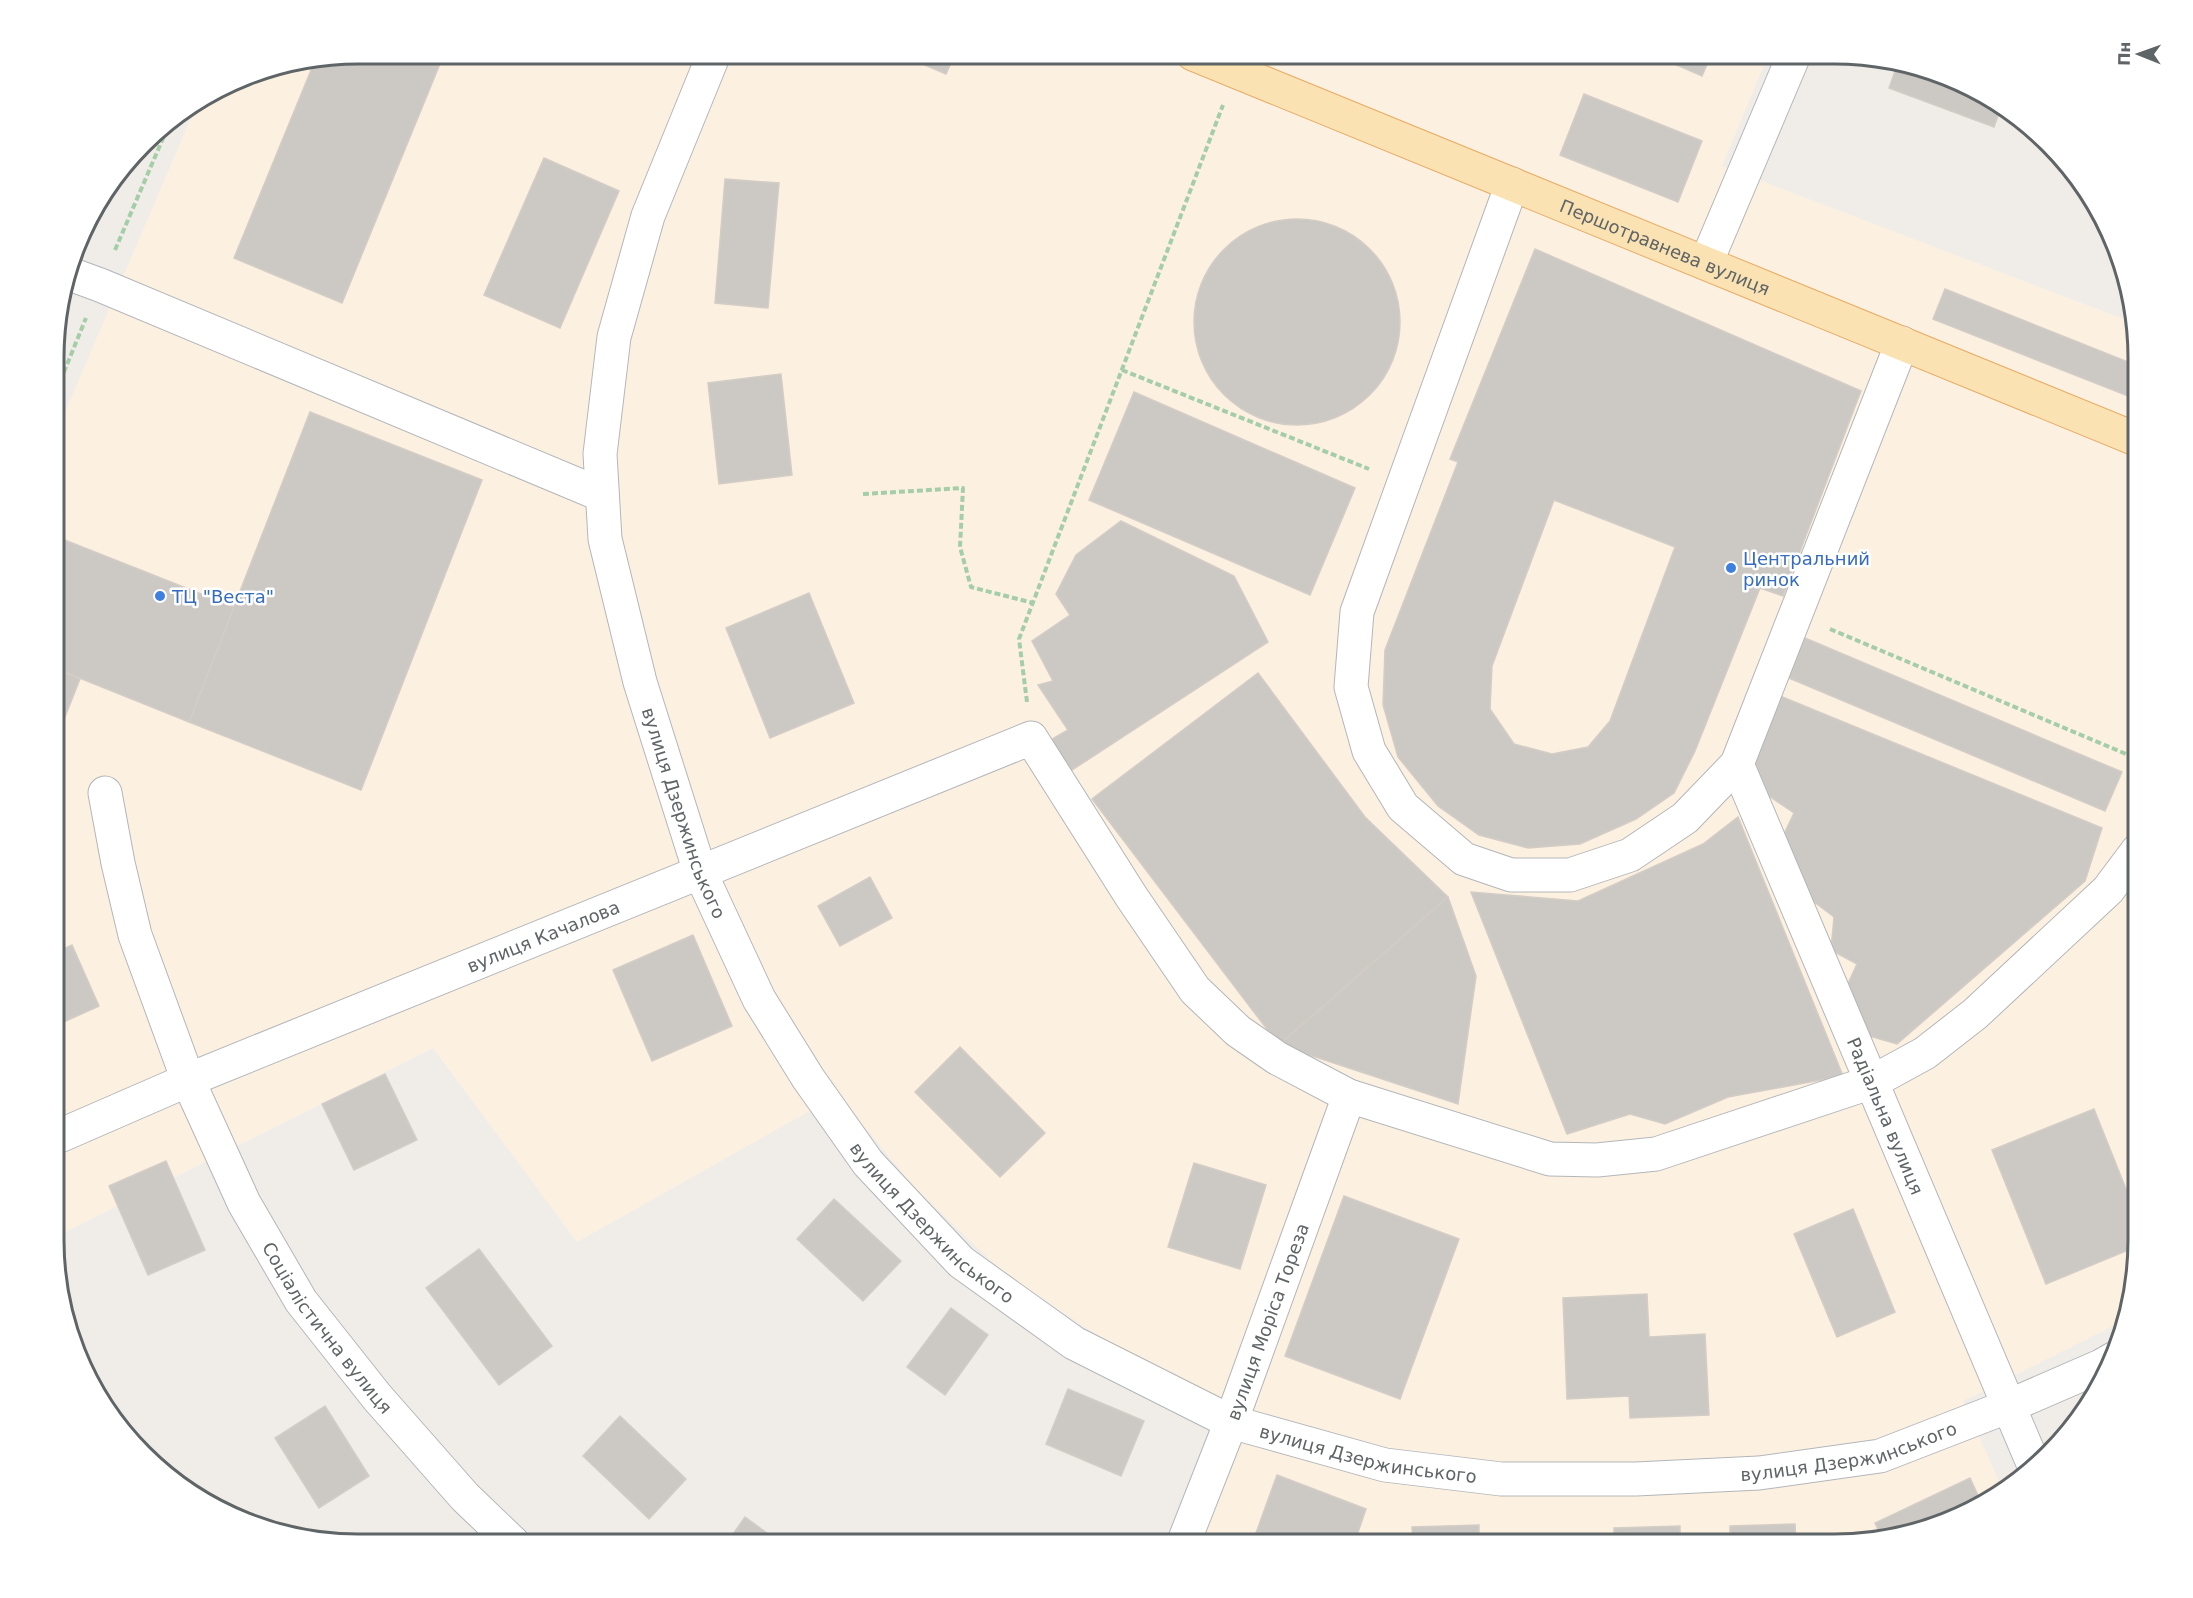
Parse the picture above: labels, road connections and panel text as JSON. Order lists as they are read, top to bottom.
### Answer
{
  "streets": {
    "main road": ["Першотравнева вулиця"],
    "street": [
      "вулиця Дзержинського",
      "вулиця Качалова",
      "Радіальна вулиця",
      "вулиця Моріса Тореза",
      "Соціалістична вулиця"
    ]
  },
  "crossings": [
    ["вулиця Дзержинського", "вулиця Качалова"],
    ["вулиця Дзержинського", "Радіальна вулиця"],
    ["вулиця Дзержинського", "вулиця Моріса Тореза"],
    ["вулиця Качалова", "Соціалістична вулиця"]
  ],
  "places": ["Центральний ринок", "ТЦ \"Веста\""],
  "north": "left"
}
